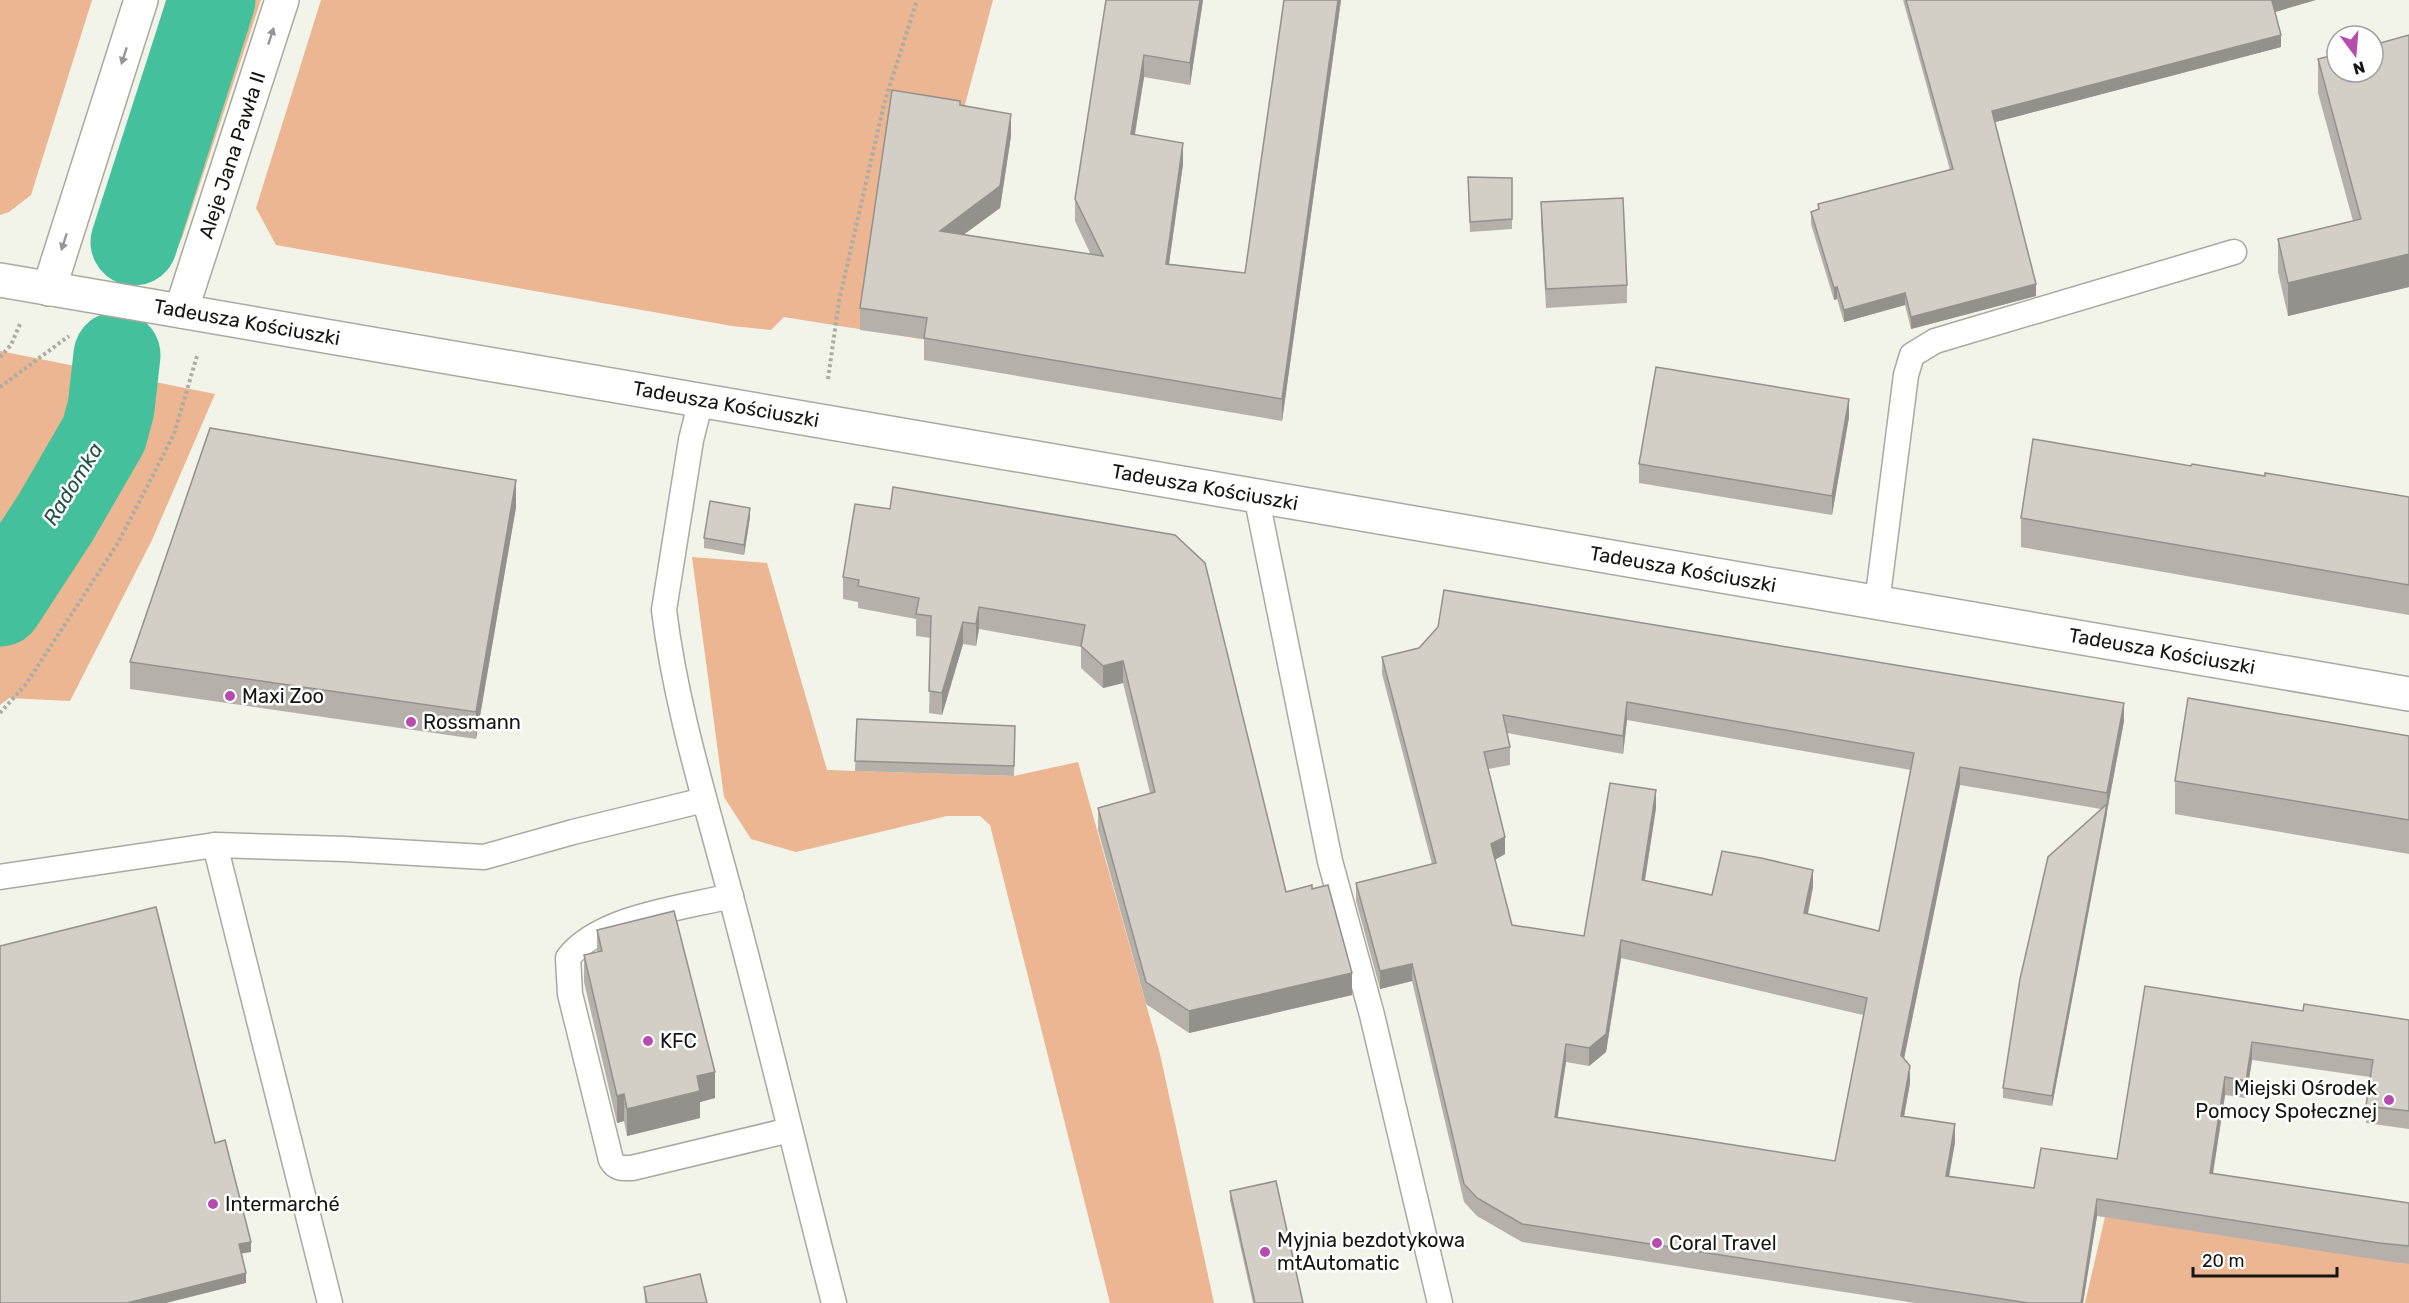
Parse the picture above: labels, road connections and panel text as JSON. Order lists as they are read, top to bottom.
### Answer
{
  "streets": {
    "street": ["Aleje Jana Pawła II", "Tadeusza Kościuszki"]
  },
  "crossings": [
    ["Aleje Jana Pawła II", "Tadeusza Kościuszki"]
  ],
  "water": ["Radomka"],
  "places": [
    "Maxi Zoo",
    "Rossmann",
    "KFC",
    "Miejski Ośrodek Pomocy Społecznej",
    "Intermarché",
    "Coral Travel",
    "Myjnia bezdotykowa mtAutomatic"
  ],
  "scale_bar": "20 m",
  "north": "bottom"
}
